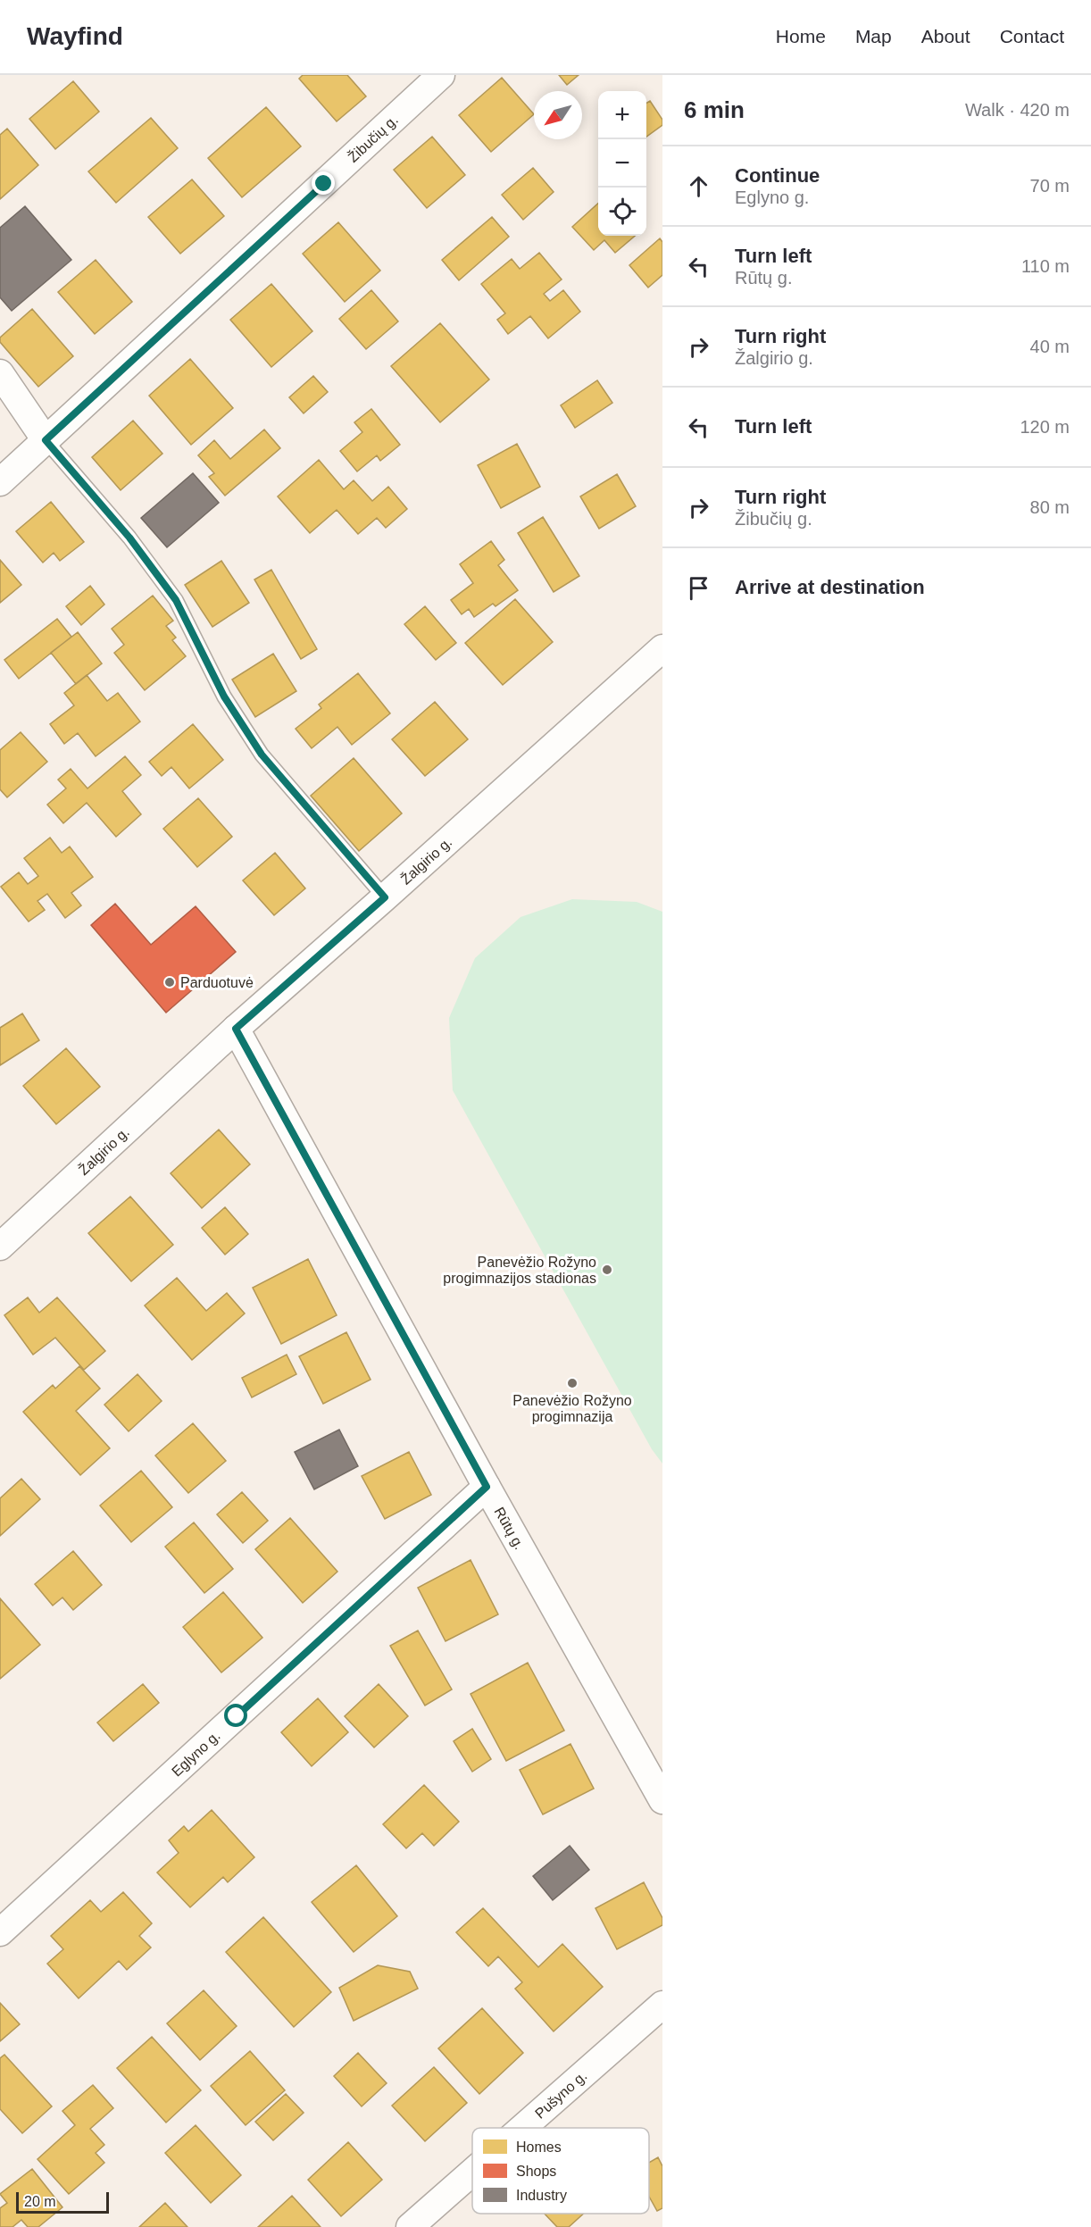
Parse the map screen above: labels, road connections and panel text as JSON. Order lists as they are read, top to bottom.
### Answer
{
  "streets": {
    "street": [
      "Žibučių g.",
      "Žalgirio g.",
      "Rūtų g.",
      "Eglyno g.",
      "Pušyno g."
    ]
  },
  "crossings": [
    ["Žalgirio g.", "Rūtų g."],
    ["Rūtų g.", "Eglyno g."]
  ],
  "places": ["Parduotuvė", "Panevėžio Rožyno progimnazijos stadionas", "Panevėžio Rožyno progimnazija"],
  "legend": ["Homes", "Shops", "Industry"],
  "scale_bar": "20 m",
  "north": "bottom left",
  "page": {
    "header": "Wayfind",
    "nav": [
      "Home",
      "Map",
      "About",
      "Contact"
    ],
    "heading": ["6 min", "Walk · 420 m"],
    "map_buttons": ["+", "−"],
    "list": [
      ["Continue", "Eglyno g.", "70 m"],
      ["Turn left", "Rūtų g.", "110 m"],
      ["Turn right", "Žalgirio g.", "40 m"],
      ["Turn left", "120 m"],
      ["Turn right", "Žibučių g.", "80 m"],
      "Arrive at destination"
    ],
    "scale": "20 m"
  }
}
